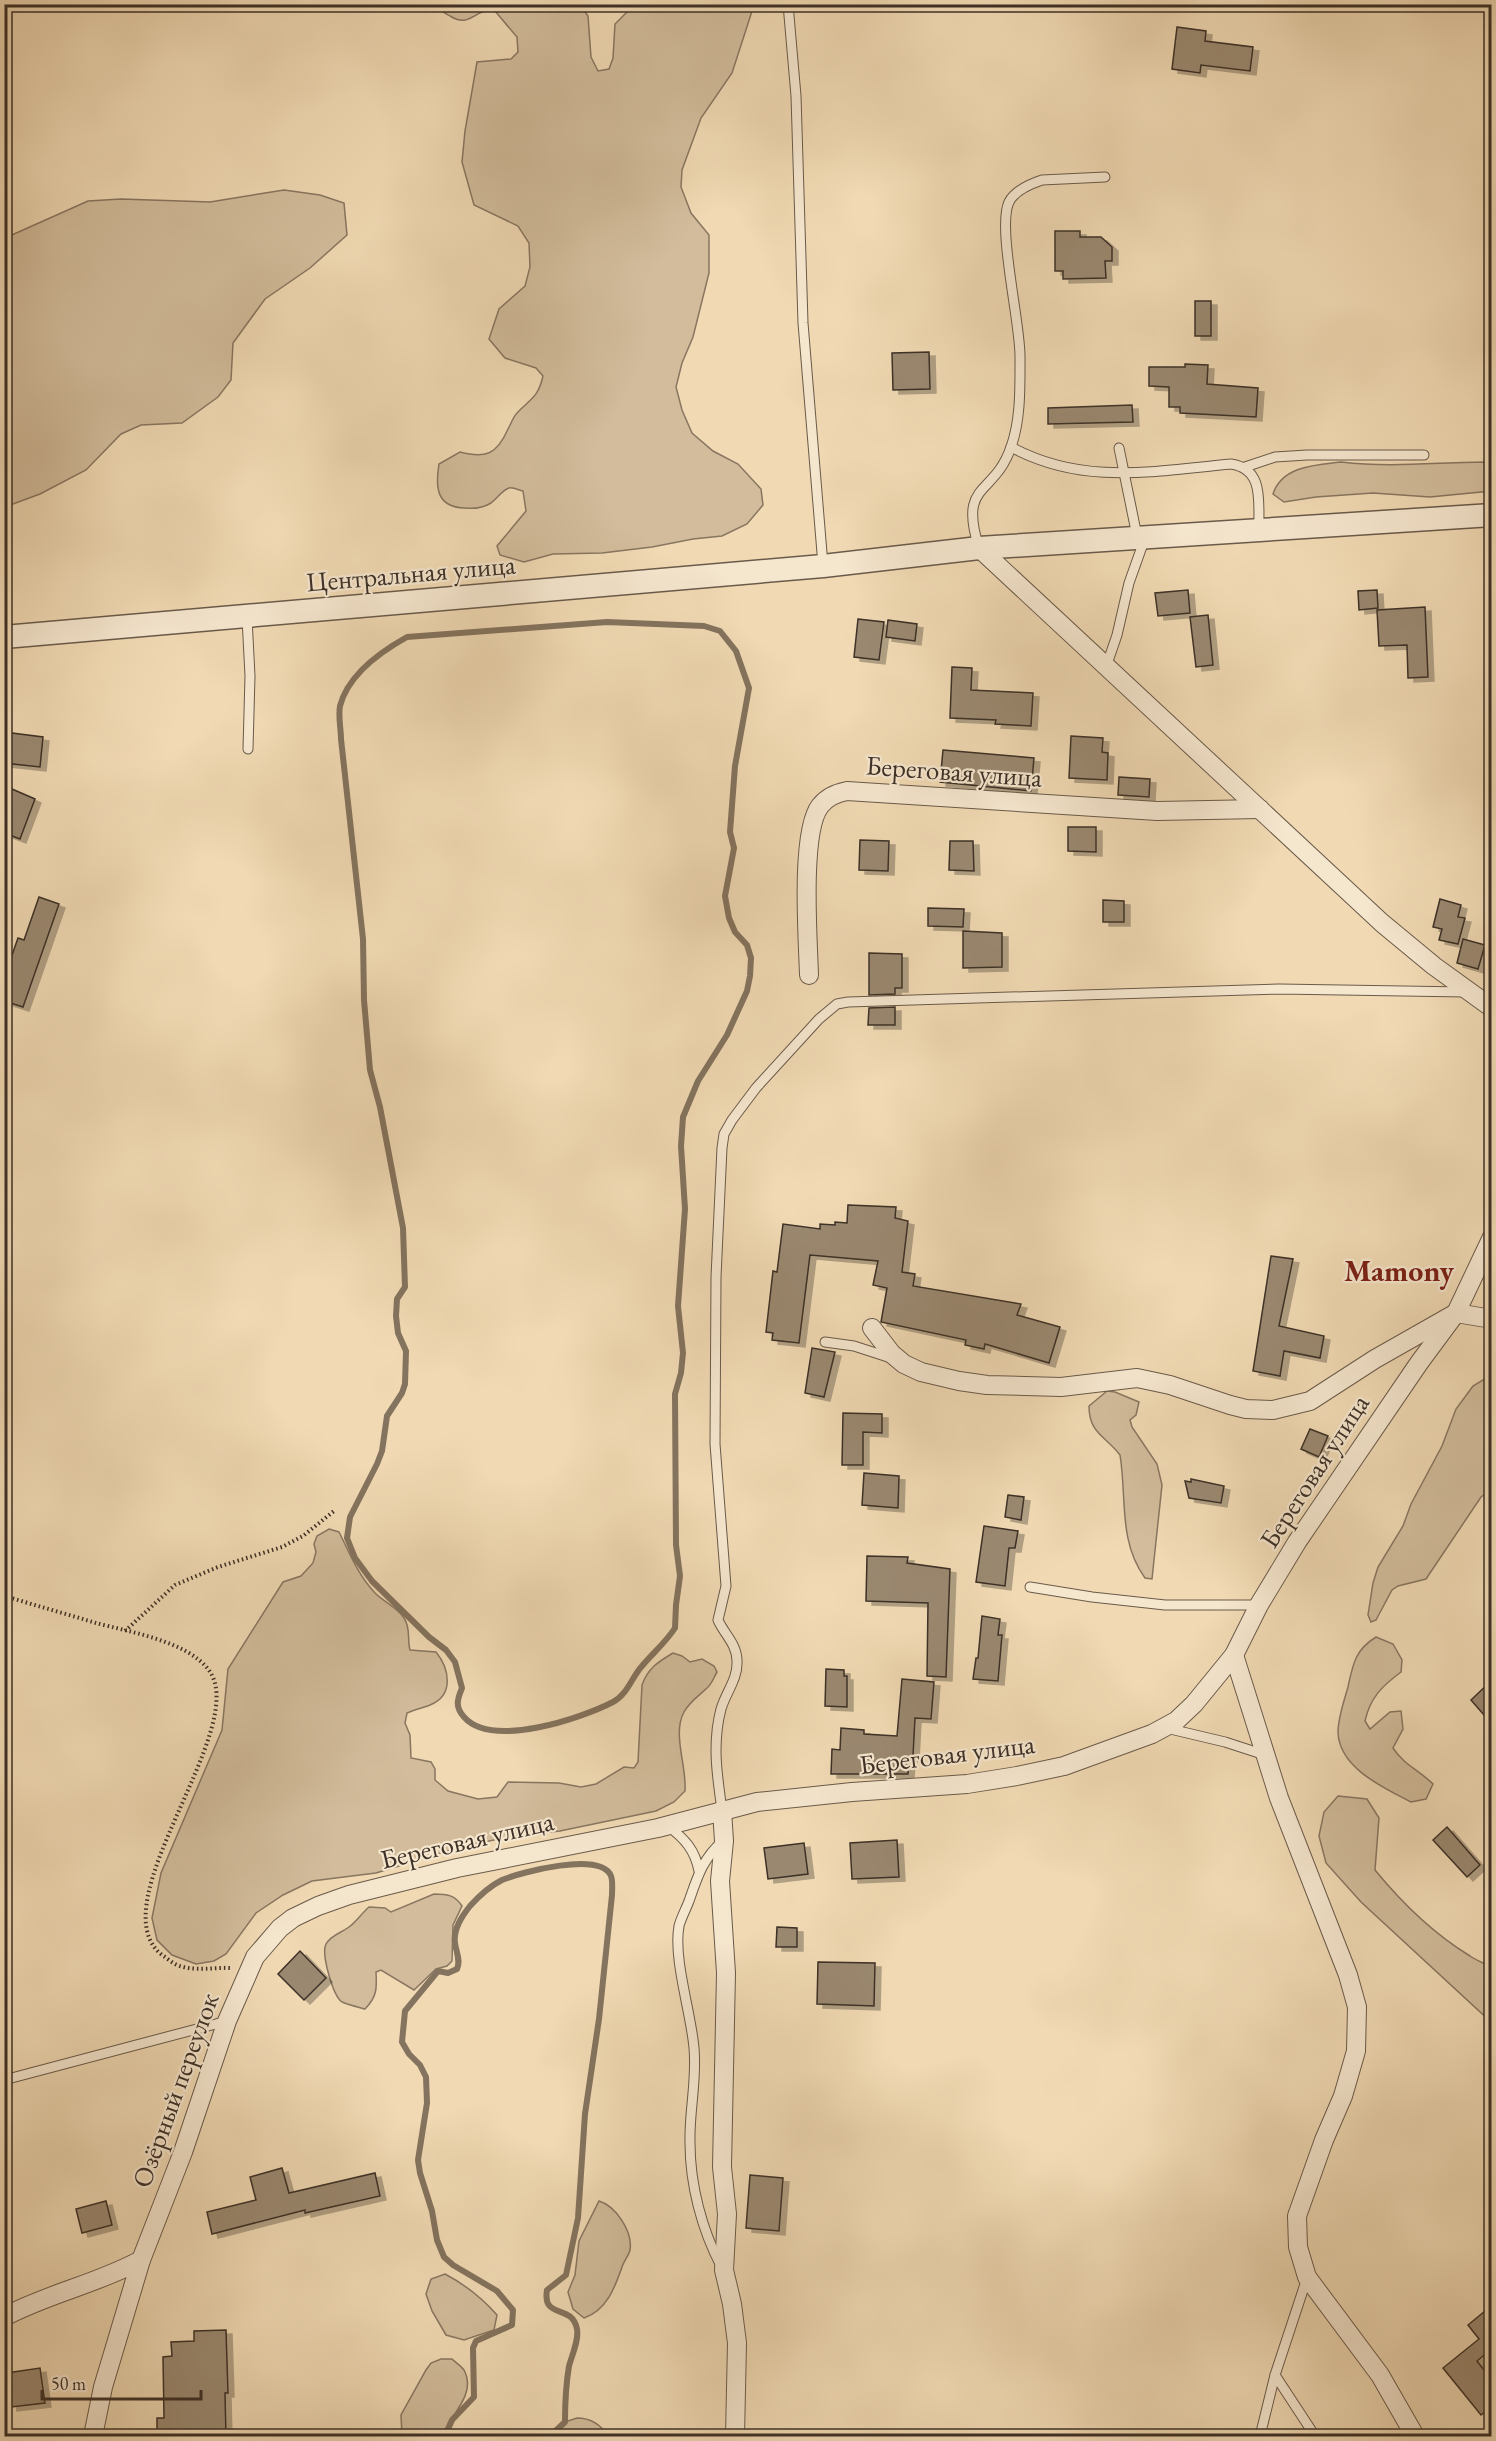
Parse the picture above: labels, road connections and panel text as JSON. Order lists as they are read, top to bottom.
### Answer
{
  "streets": {
    "street": ["Центральная улица", "Береговая улица", "Озёрный переулок"]
  },
  "crossings": [
    ["Береговая улица", "Озёрный переулок"]
  ],
  "districts": ["Mamony"],
  "scale_bar": "50 m"
}
